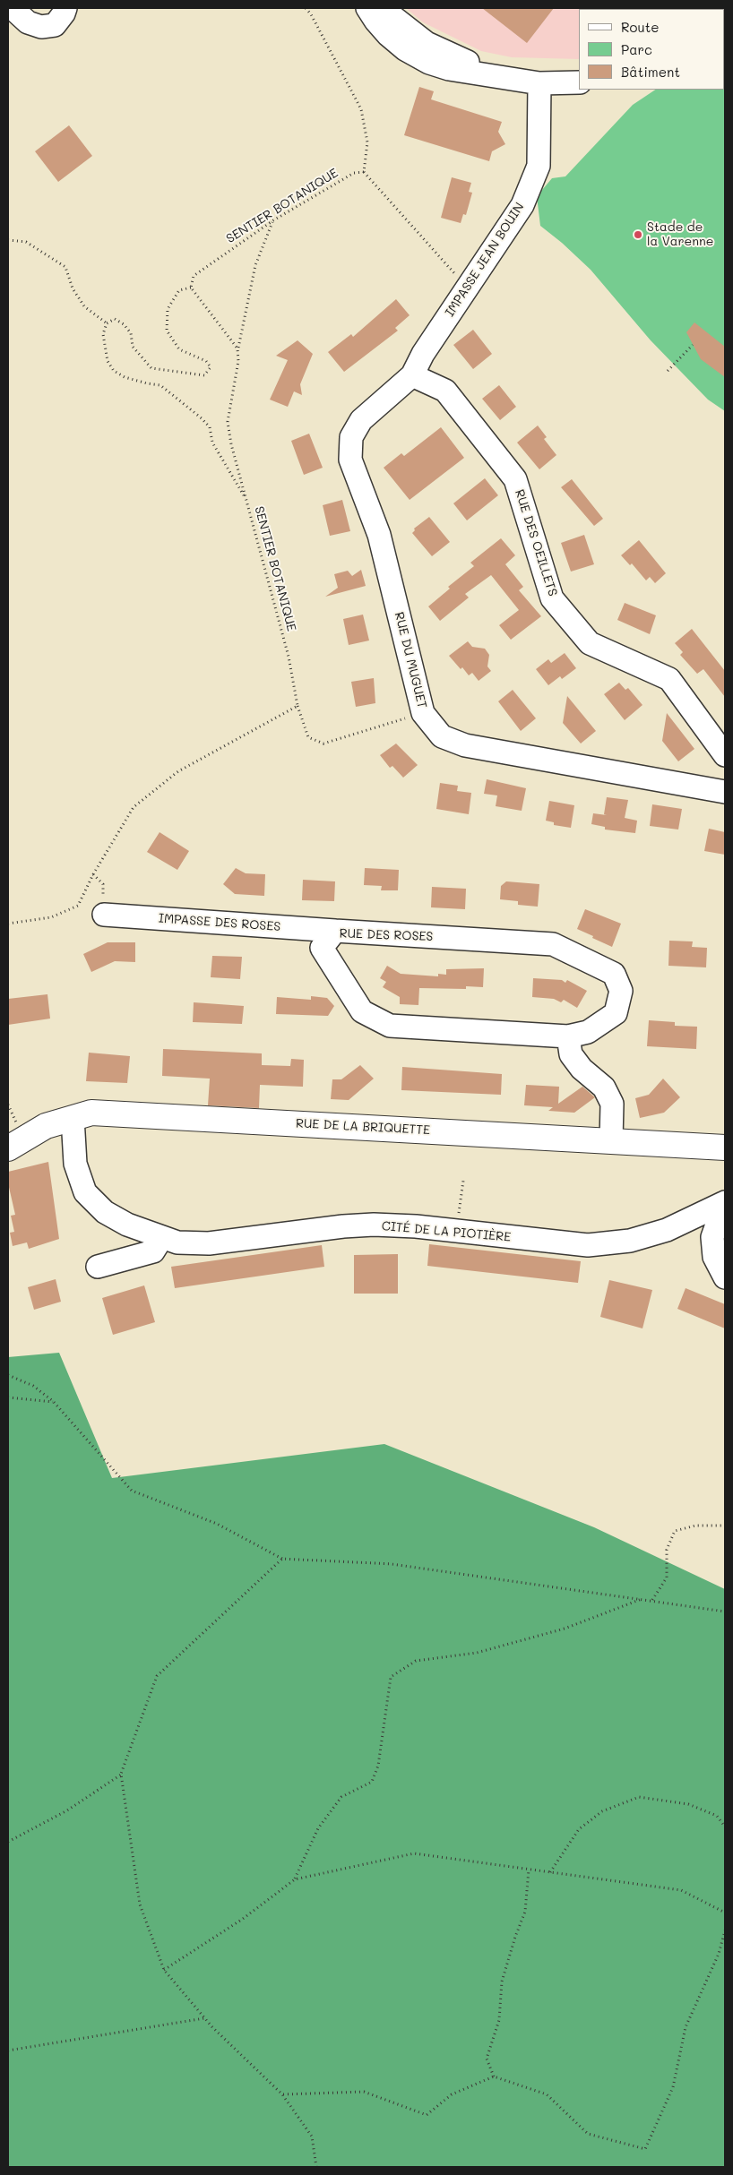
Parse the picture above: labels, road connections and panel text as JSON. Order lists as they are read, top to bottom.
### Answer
{
  "streets": {
    "main road": ["RUE DE LA BRIQUETTE"],
    "street": [
      "IMPASSE JEAN BOUIN",
      "RUE DES OEILLETS",
      "RUE DU MUGUET",
      "IMPASSE DES ROSES",
      "RUE DES ROSES",
      "CITÉ DE LA PIOTIÈRE"
    ],
    "path": ["SENTIER BOTANIQUE"]
  },
  "crossings": [
    ["SENTIER BOTANIQUE", "RUE DU MUGUET"],
    ["IMPASSE JEAN BOUIN", "RUE DES OEILLETS"],
    ["IMPASSE JEAN BOUIN", "RUE DU MUGUET"],
    ["RUE DES OEILLETS", "RUE DU MUGUET"],
    ["IMPASSE DES ROSES", "RUE DES ROSES"],
    ["RUE DE LA BRIQUETTE", "CITÉ DE LA PIOTIÈRE"]
  ],
  "places": ["Stade de la Varenne"],
  "legend": ["Route", "Parc", "Bâtiment"]
}
